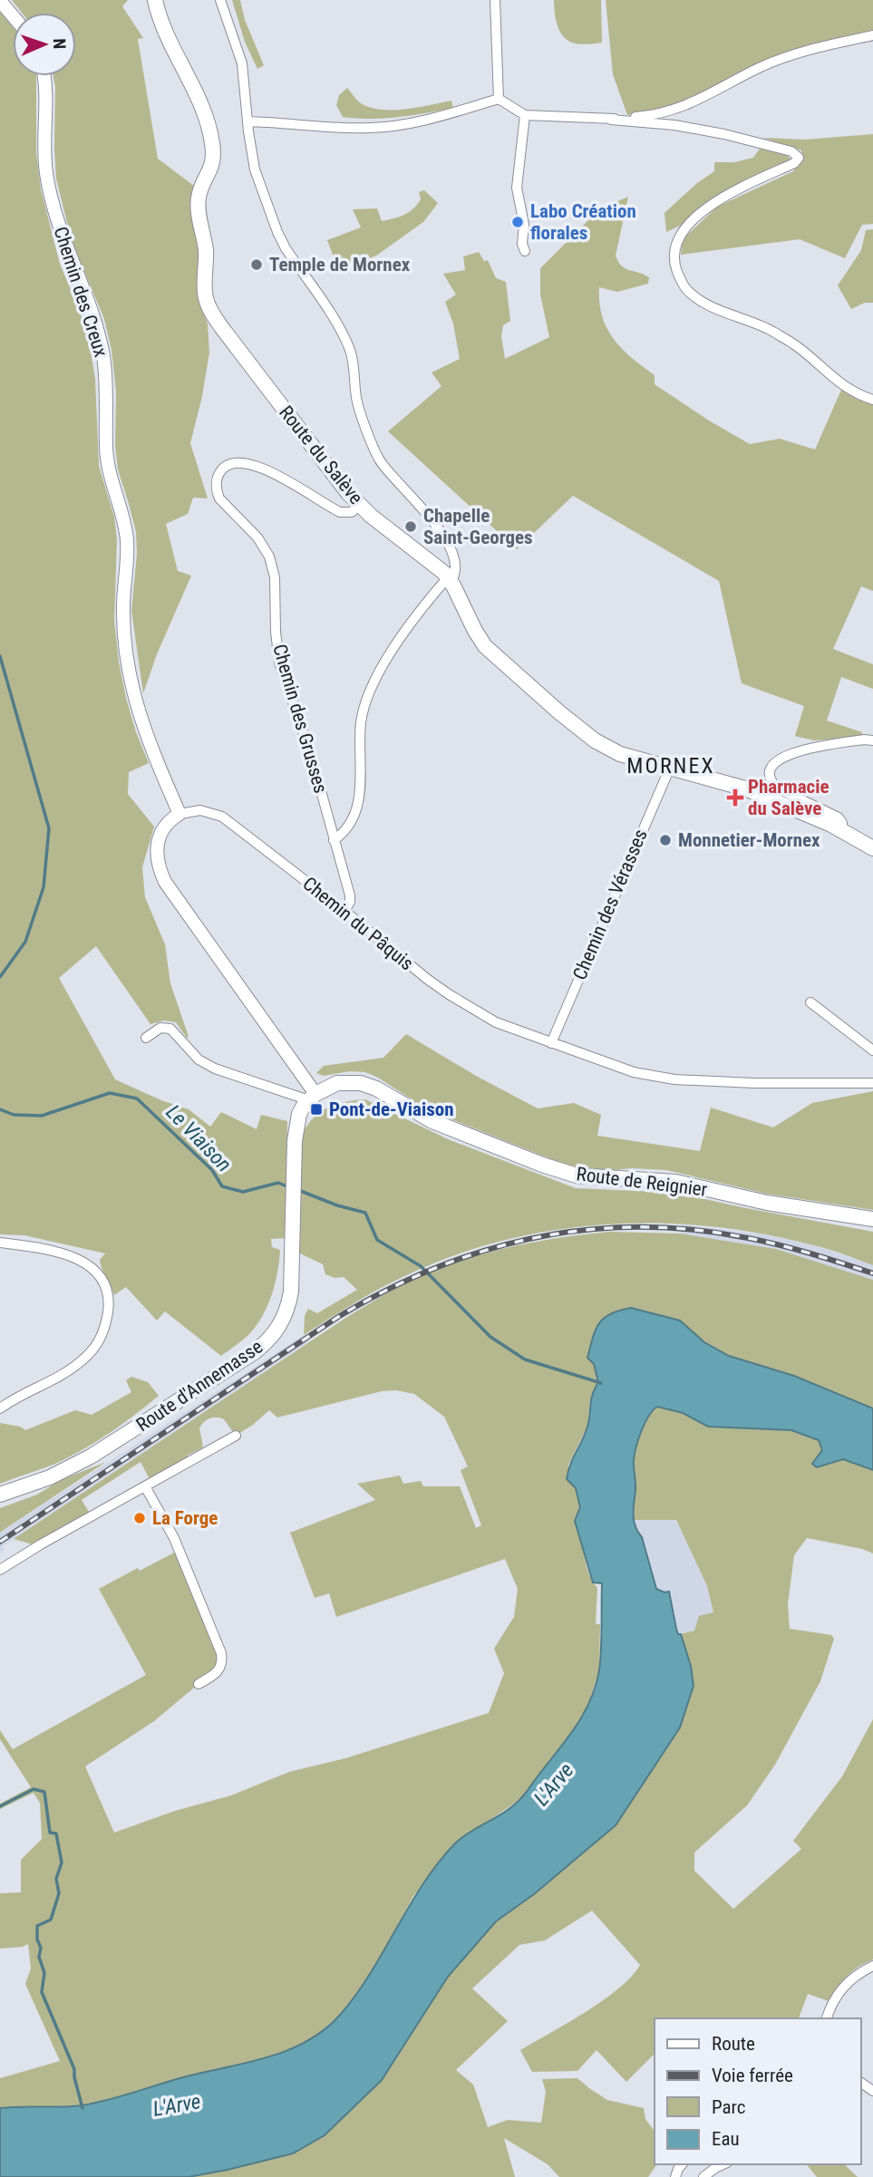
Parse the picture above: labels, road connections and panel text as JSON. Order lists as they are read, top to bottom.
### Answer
{
  "streets": {
    "main road": ["Route du Salève", "Route de Reignier", "Route d'Annemasse"],
    "street": [
      "Chemin des Creux",
      "Chemin des Grusses",
      "Chemin des Vérasses",
      "Chemin du Pâquis"
    ]
  },
  "crossings": [
    ["Chemin des Creux", "Chemin du Pâquis"],
    ["Route du Salève", "Chemin des Grusses"],
    ["Route du Salève", "Chemin des Vérasses"],
    ["Chemin des Grusses", "Chemin du Pâquis"],
    ["Chemin des Vérasses", "Chemin du Pâquis"],
    ["Route de Reignier", "Route d'Annemasse"]
  ],
  "districts": ["MORNEX"],
  "water": ["Le Viaison", "L'Arve"],
  "places": {
    "other": [
      "Labo Création florales",
      "Temple de Mornex",
      "Chapelle Saint-Georges",
      "Monnetier-Mornex",
      "La Forge"
    ],
    "health": ["Pharmacie du Salève"],
    "transit": ["Pont-de-Viaison"]
  },
  "legend": [
    "Route",
    "Voie ferrée",
    "Parc",
    "Eau"
  ],
  "north": "right"
}
